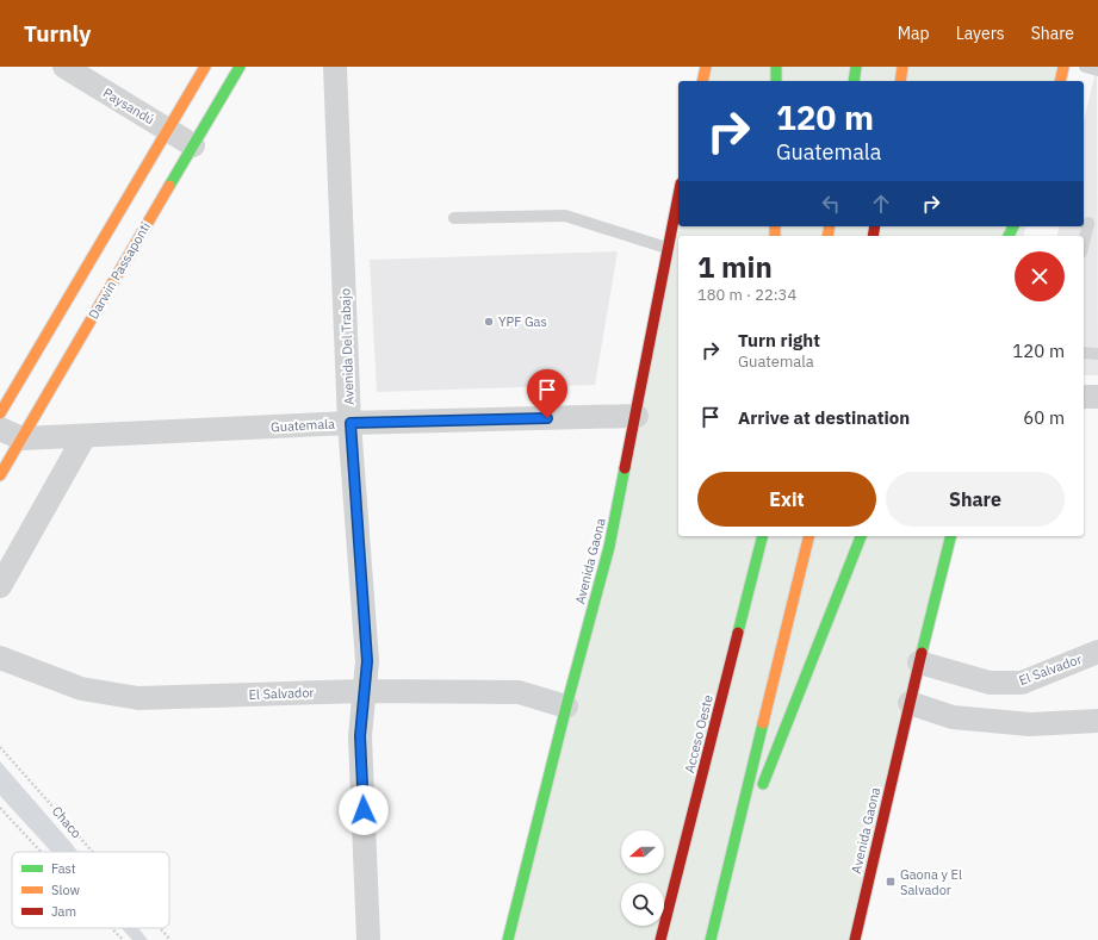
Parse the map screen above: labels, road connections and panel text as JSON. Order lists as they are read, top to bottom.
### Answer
{
  "streets": {
    "main road": ["Darwin Passaponti", "Avenida Gaona", "Acceso Oeste"],
    "street": [
      "Paysandú",
      "Avenida Del Trabajo",
      "Guatemala",
      "El Salvador"
    ],
    "path": ["Chaco"]
  },
  "crossings": [
    ["Paysandú", "Darwin Passaponti"],
    ["Darwin Passaponti", "Guatemala"],
    ["Avenida Del Trabajo", "Guatemala"],
    ["Avenida Del Trabajo", "El Salvador"],
    ["Guatemala", "Avenida Gaona"],
    ["Avenida Gaona", "El Salvador"]
  ],
  "places": {
    "other": ["YPF Gas"],
    "transit": ["Gaona y El Salvador"]
  },
  "legend": ["Fast", "Slow", "Jam"],
  "north": "left",
  "page": {
    "header": "Turnly",
    "nav": ["Map", "Layers", "Share"],
    "turn": ["120 m", "Guatemala"],
    "heading": ["1 min", "180 m · 22:34"],
    "list": [
      {
        "name": "Turn right",
        "note": "Guatemala",
        "value": "120 m"
      },
      {
        "name": "Arrive at destination",
        "value": "60 m"
      }
    ],
    "buttons": ["Exit", "Share"]
  }
}
